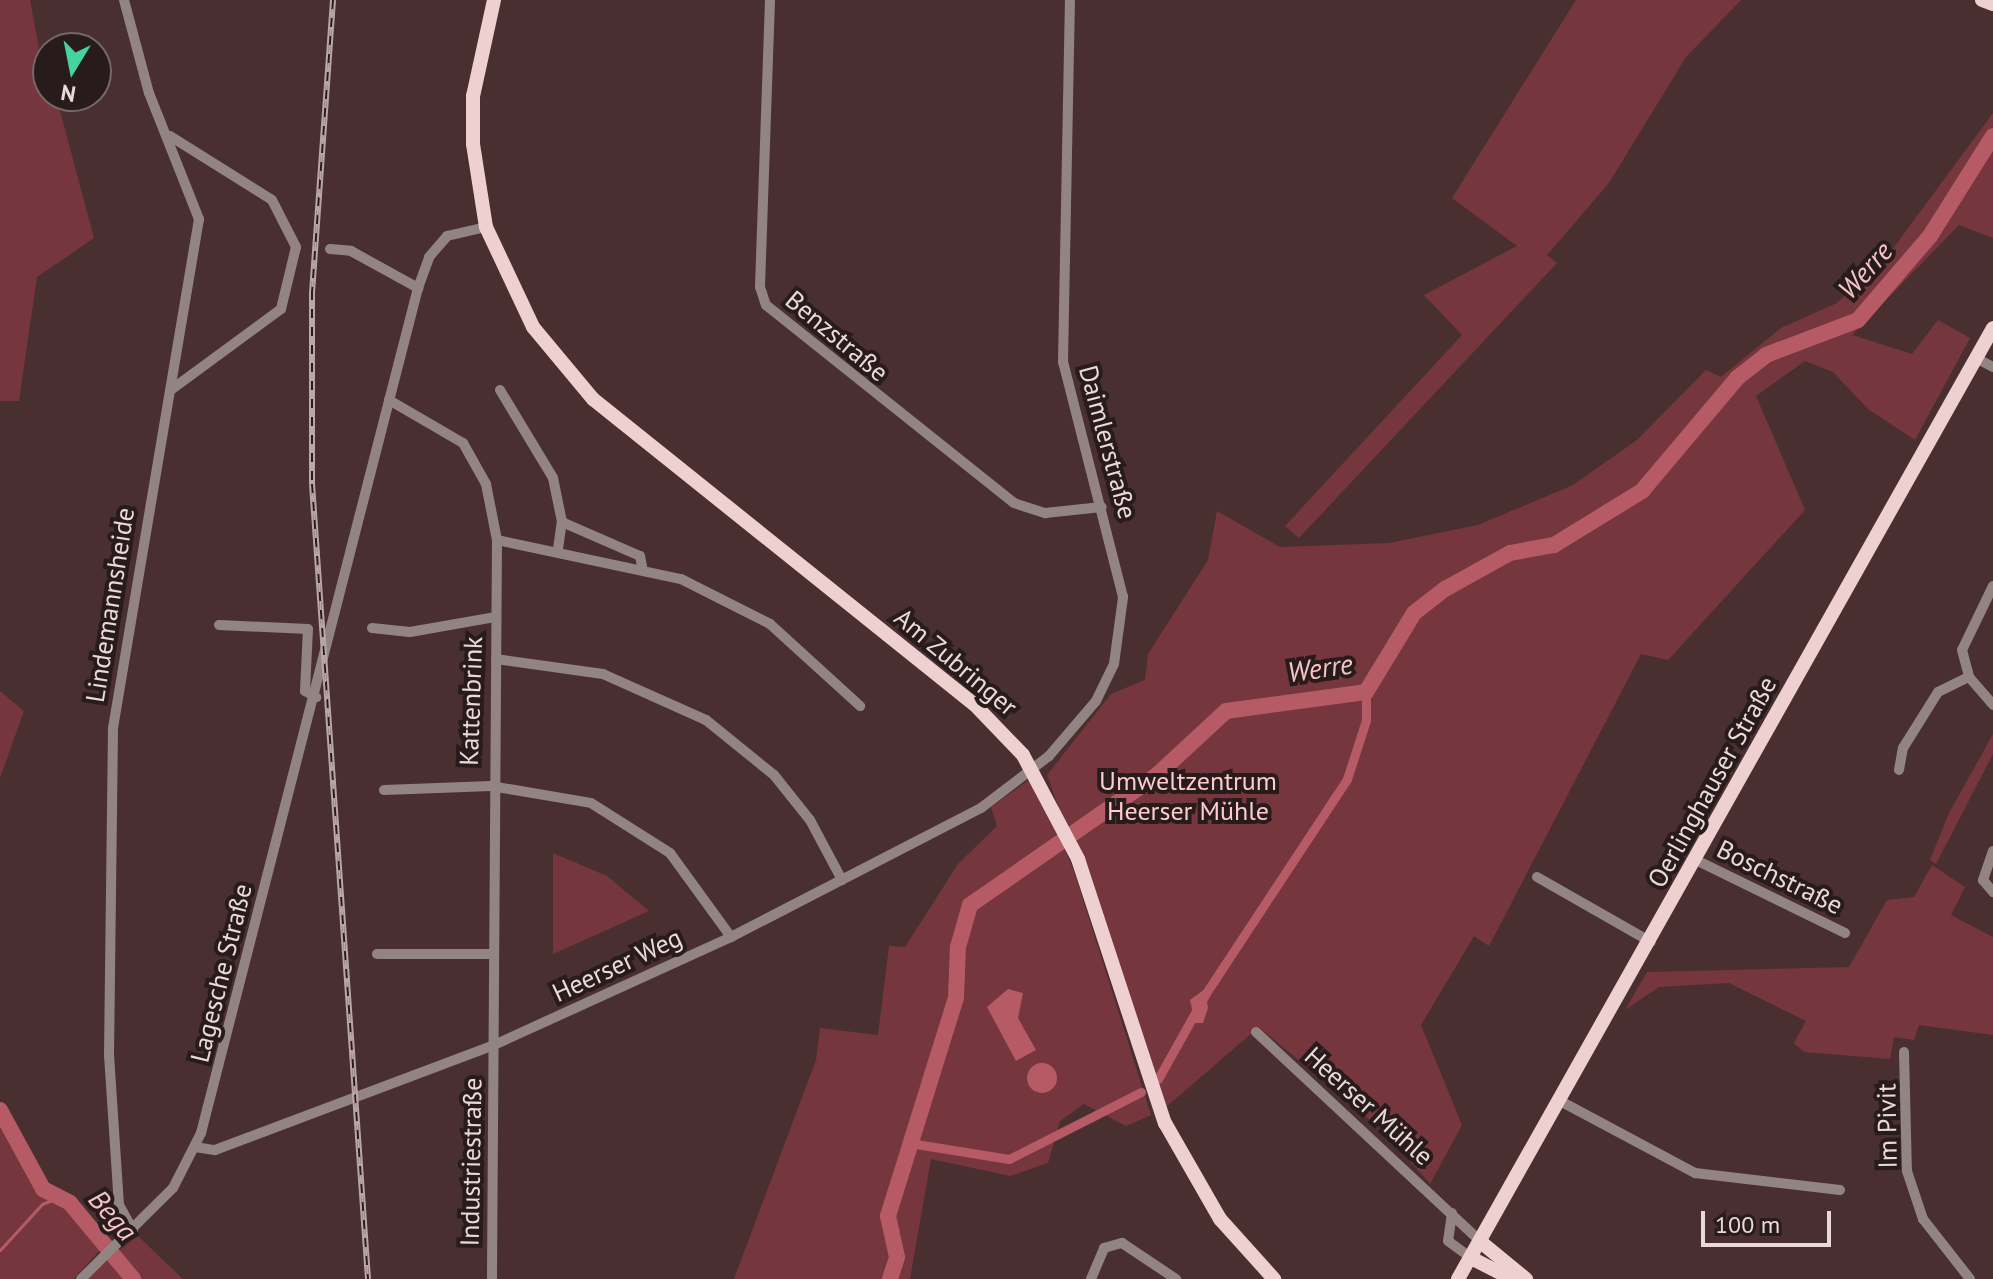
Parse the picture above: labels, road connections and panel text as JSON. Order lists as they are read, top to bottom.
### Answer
{
  "streets": {
    "main road": ["Am Zubringer", "Oerlinghauser Straße"],
    "street": [
      "Benzstraße",
      "Daimlerstraße",
      "Lindemannsheide",
      "Kattenbrink",
      "Boschstraße",
      "Heerser Weg",
      "Lagesche Straße",
      "Heerser Mühle",
      "Im Pivit",
      "Industriestraße"
    ]
  },
  "crossings": [
    ["Benzstraße", "Daimlerstraße"],
    ["Daimlerstraße", "Am Zubringer"],
    ["Daimlerstraße", "Heerser Weg"],
    ["Lindemannsheide", "Lagesche Straße"],
    ["Am Zubringer", "Heerser Weg"],
    ["Am Zubringer", "Lagesche Straße"],
    ["Kattenbrink", "Heerser Weg"],
    ["Kattenbrink", "Lagesche Straße"],
    ["Kattenbrink", "Industriestraße"],
    ["Oerlinghauser Straße", "Boschstraße"],
    ["Oerlinghauser Straße", "Heerser Mühle"],
    ["Heerser Weg", "Lagesche Straße"],
    ["Heerser Weg", "Industriestraße"]
  ],
  "water": ["Werre", "Bega"],
  "parks": ["Umweltzentrum Heerser Mühle"],
  "scale_bar": "100 m",
  "north": "bottom"
}
